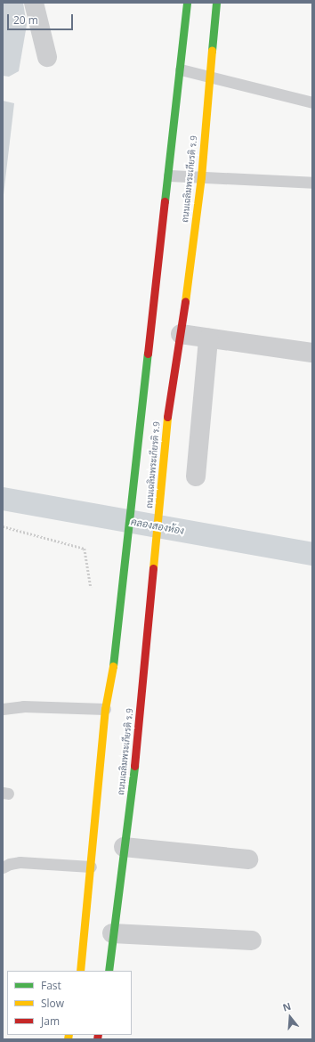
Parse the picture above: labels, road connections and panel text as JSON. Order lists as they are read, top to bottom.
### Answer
{
  "streets": {
    "main road": ["ถนนเฉลิมพระเกียรติ ร.9"]
  },
  "water": ["คลองสองห้อง"],
  "legend": ["Fast", "Slow", "Jam"],
  "scale_bar": "20 m",
  "north": "top"
}
